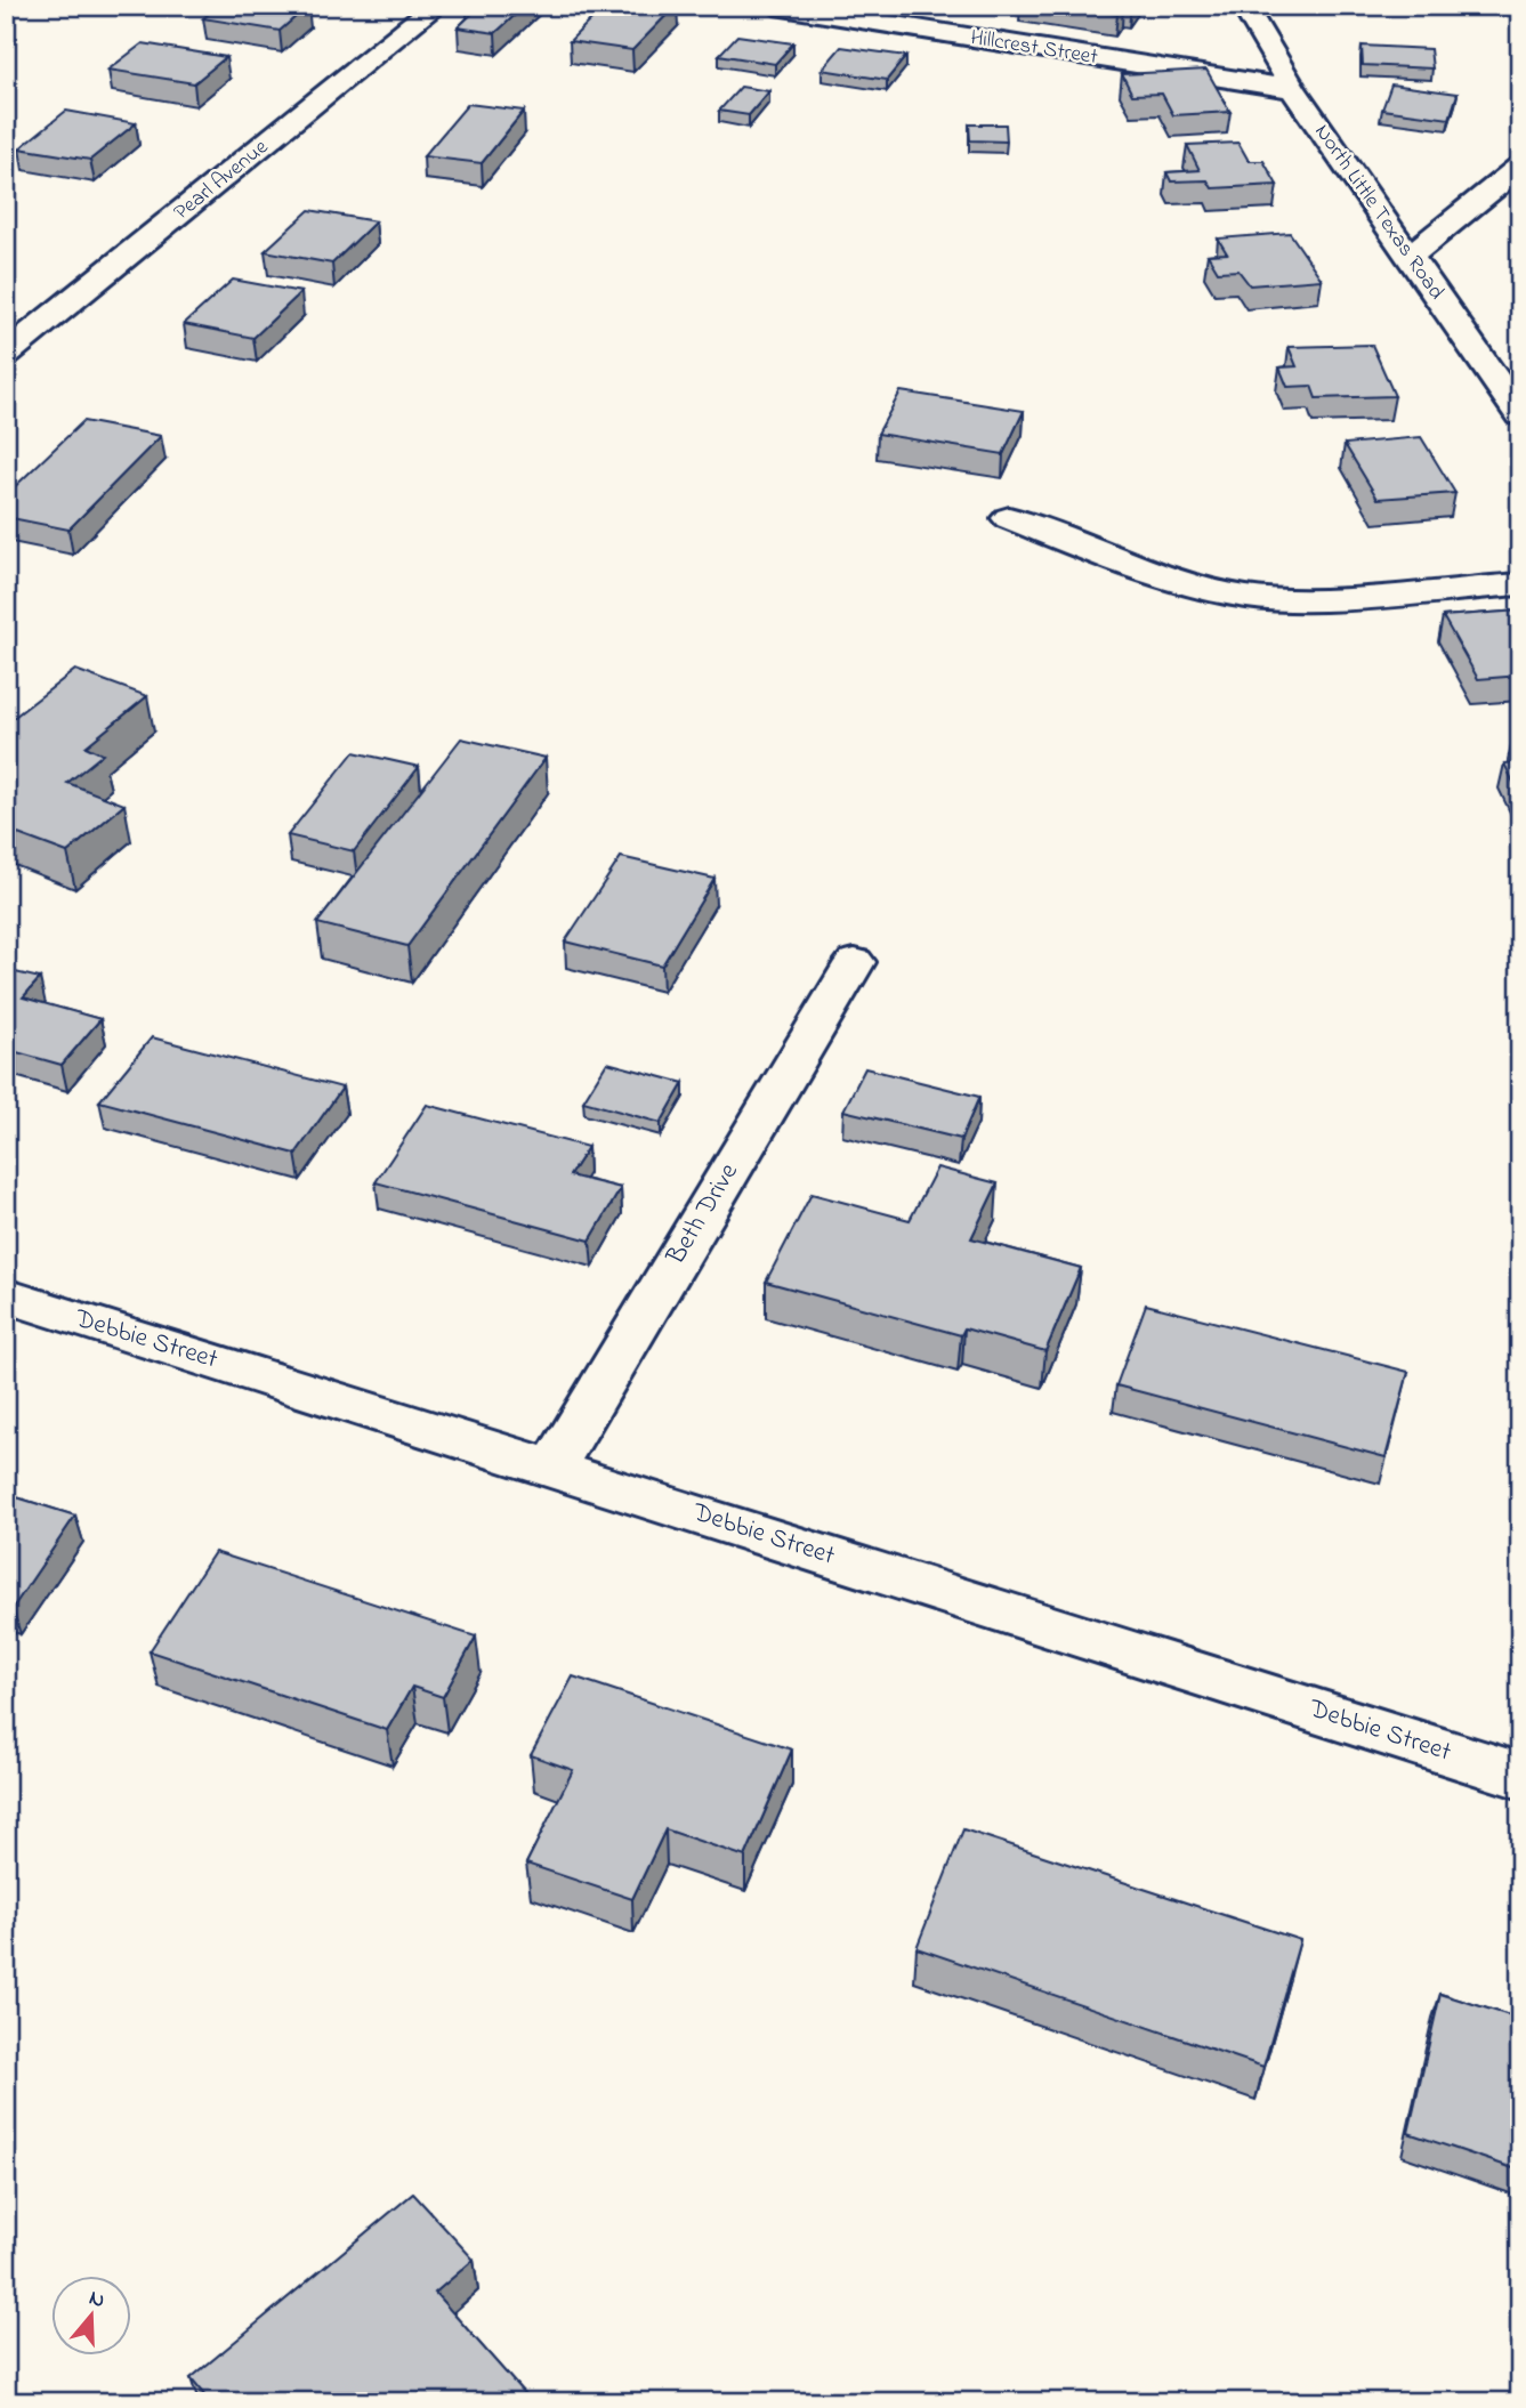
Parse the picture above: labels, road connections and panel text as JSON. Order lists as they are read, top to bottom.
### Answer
{
  "streets": {
    "street": [
      "Hillcrest Street",
      "Pearl Avenue",
      "North Little Texas Road",
      "Beth Drive",
      "Debbie Street"
    ]
  },
  "crossings": [
    ["Hillcrest Street", "North Little Texas Road"],
    ["Beth Drive", "Debbie Street"]
  ],
  "north": "top"
}
